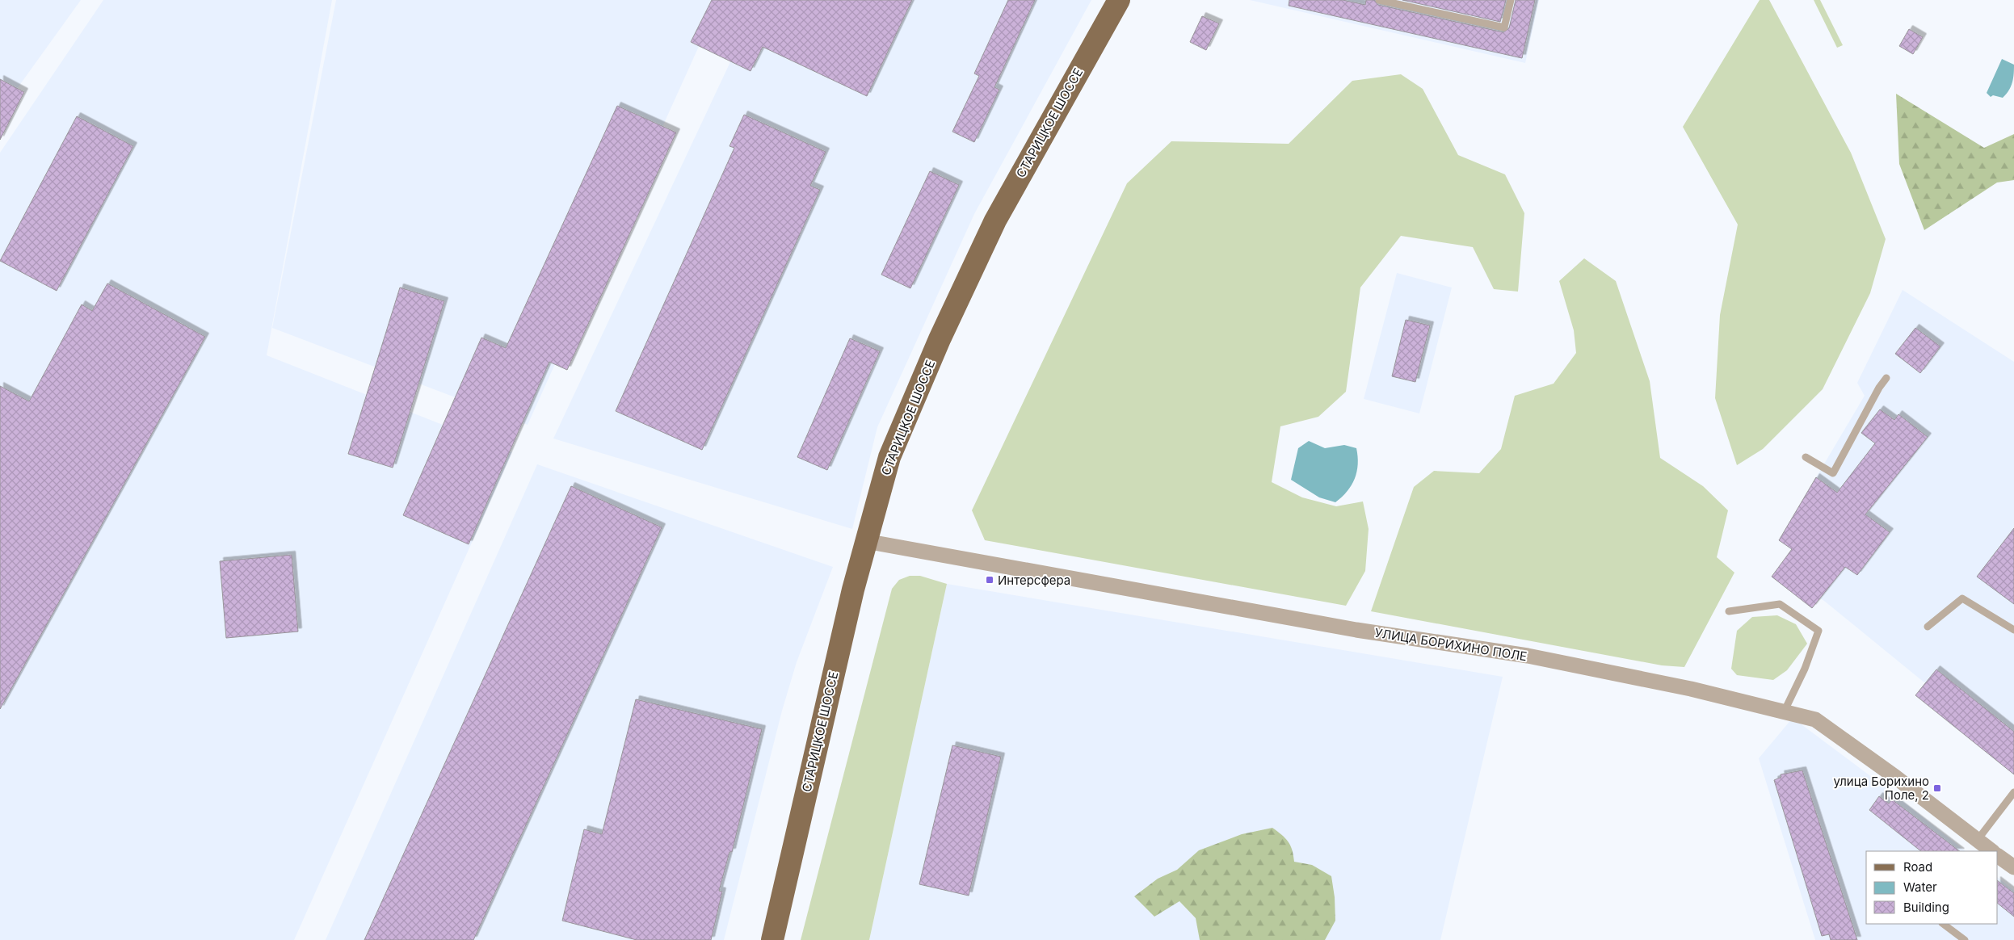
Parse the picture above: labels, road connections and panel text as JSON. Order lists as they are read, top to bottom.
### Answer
{
  "streets": {
    "main road": ["СТАРИЦКОЕ ШОССЕ"],
    "street": ["УЛИЦА БОРИХИНО ПОЛЕ"]
  },
  "crossings": [
    ["СТАРИЦКОЕ ШОССЕ", "УЛИЦА БОРИХИНО ПОЛЕ"]
  ],
  "places": {
    "transit": ["Интерсфера", "улица Борихино Поле, 2"]
  },
  "legend": ["Road", "Water", "Building"]
}
